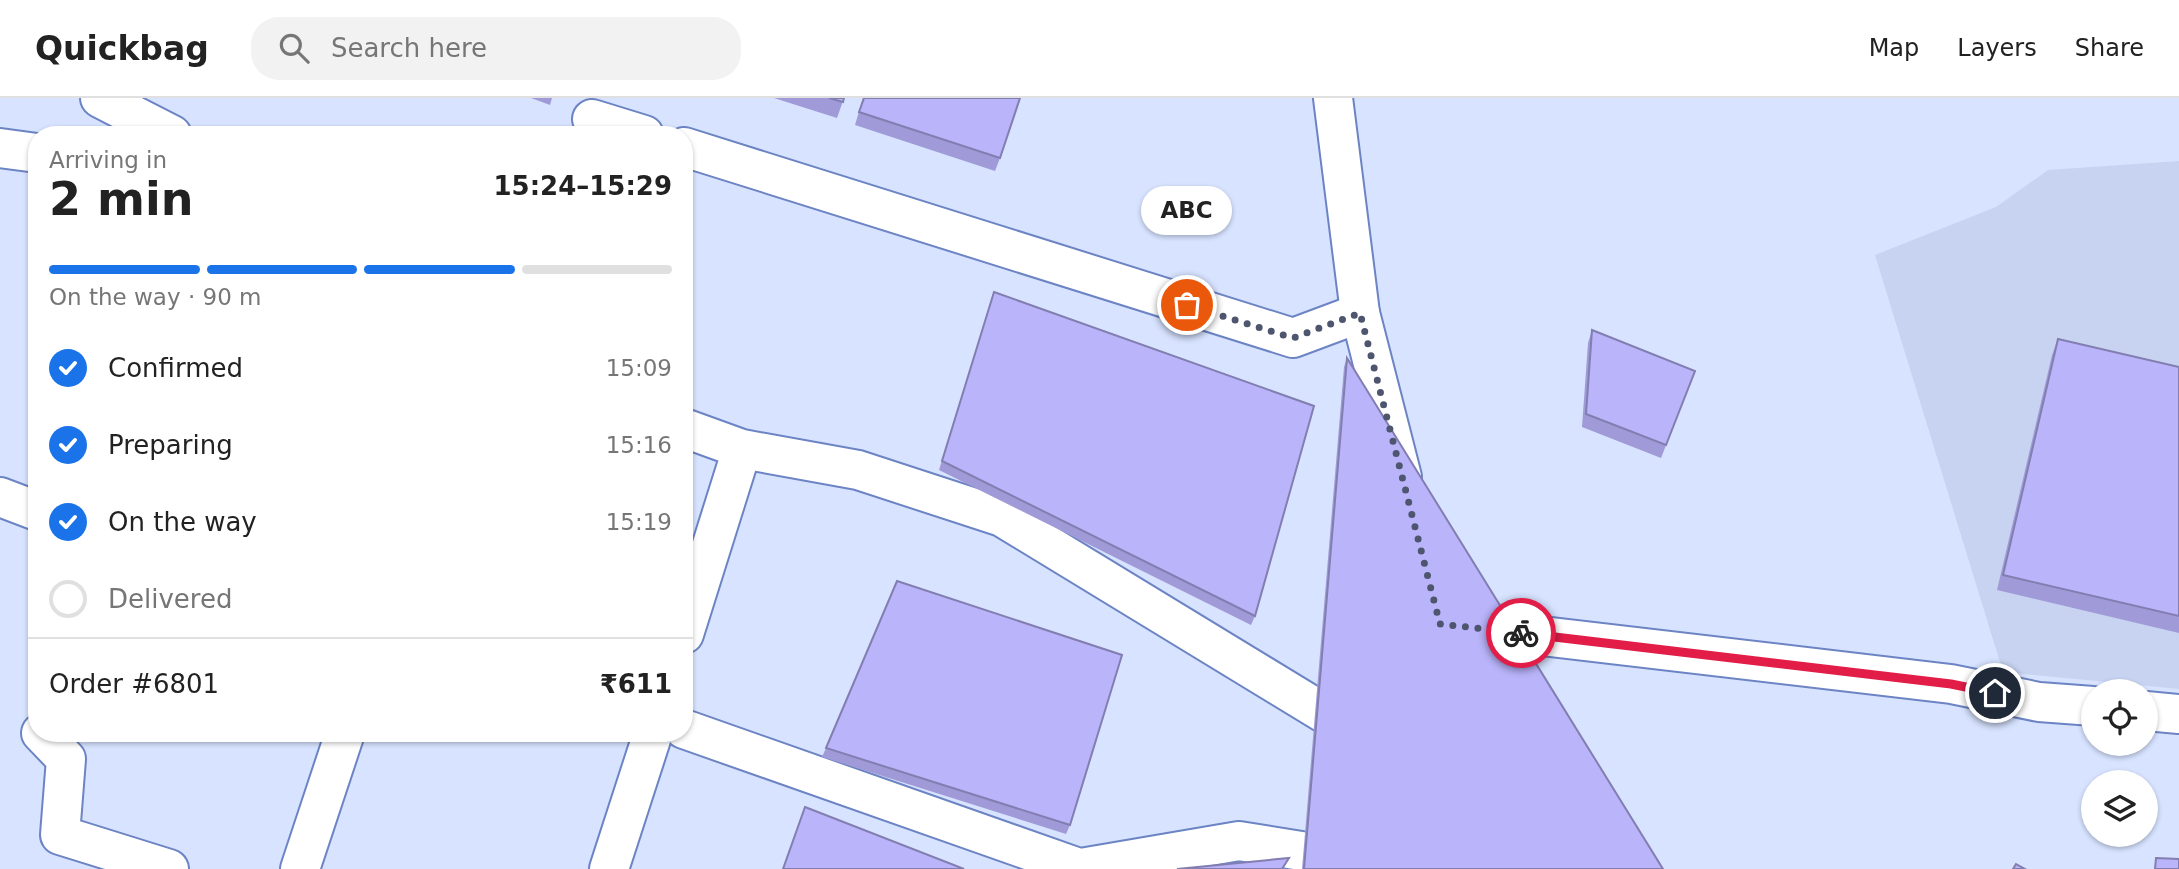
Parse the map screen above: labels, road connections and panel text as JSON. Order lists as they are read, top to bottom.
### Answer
{
  "places": ["ABC"],
  "page": {
    "header": "Quickbag",
    "search": "Search here",
    "nav": ["Map", "Layers", "Share"],
    "heading": ["2 min", "Arriving in", "15:24–15:29"],
    "panel": ["Order #6801", "₹611"],
    "bubble": "ABC",
    "bar": "On the way · 90 m",
    "list": [
      ["Confirmed", "15:09"],
      ["Preparing", "15:16"],
      ["On the way", "15:19"],
      "Delivered"
    ]
  }
}
